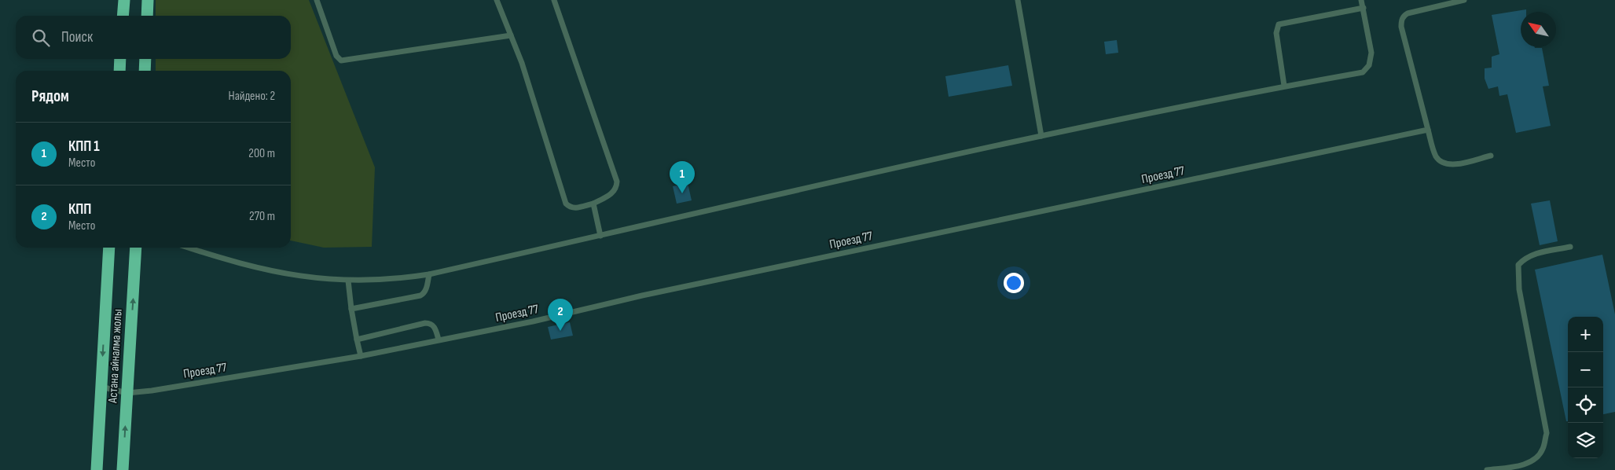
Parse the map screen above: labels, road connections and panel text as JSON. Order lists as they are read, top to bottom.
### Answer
{
  "streets": {
    "highway": ["Астана айналма жолы"],
    "lane": ["Проезд 77"]
  },
  "crossings": [
    ["Проезд 77", "Астана айналма жолы"]
  ],
  "north": "top left",
  "page": {
    "search": "Поиск",
    "heading": ["Рядом", "Найдено: 2"],
    "list": [
      {
        "mark": "1",
        "name": "КПП 1",
        "note": "Место",
        "value": "200 m"
      },
      {
        "mark": "2",
        "name": "КПП",
        "note": "Место",
        "value": "270 m"
      }
    ],
    "pins": ["1", "2"],
    "map_buttons": ["+", "−"]
  }
}
